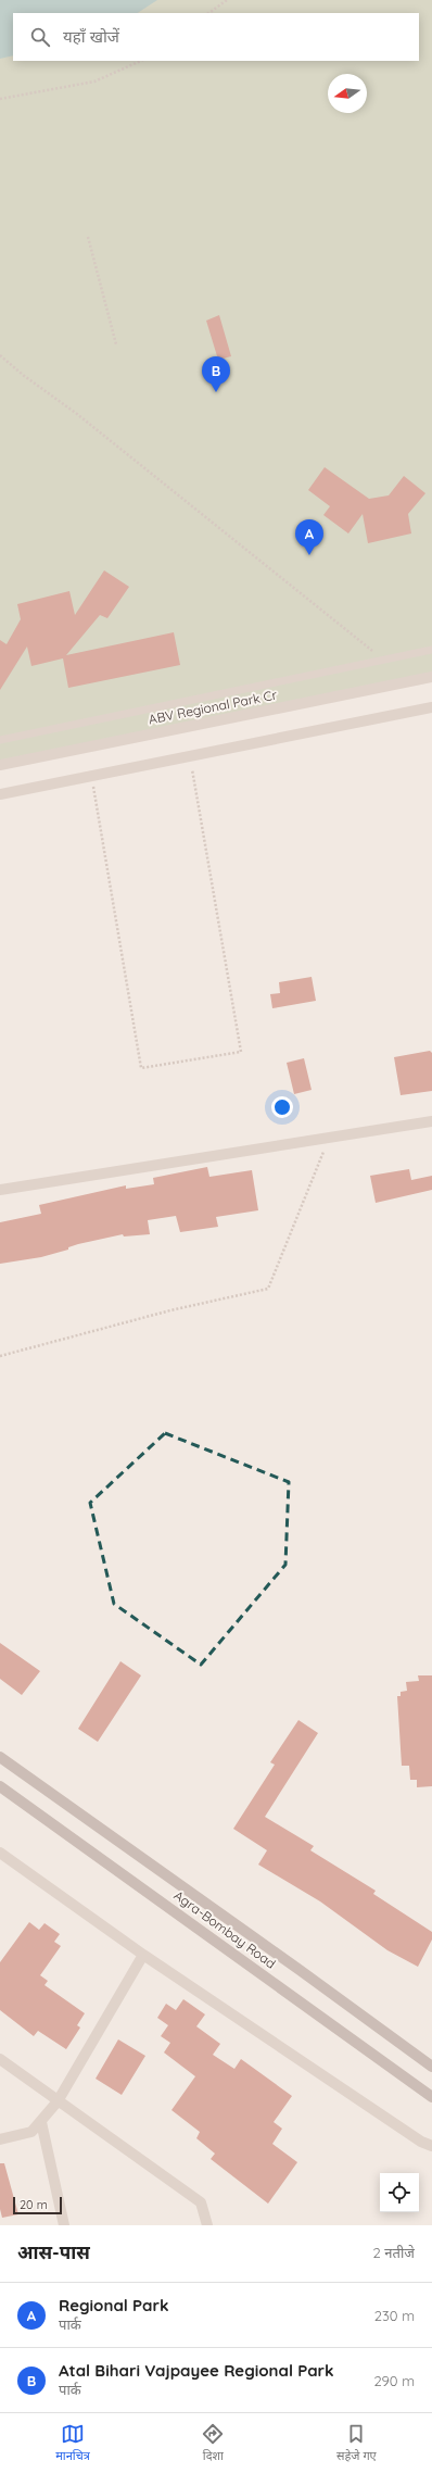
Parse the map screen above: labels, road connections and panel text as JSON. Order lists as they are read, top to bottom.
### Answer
{
  "streets": {
    "main road": ["Agra-Bombay Road"],
    "street": ["ABV Regional Park Cr"]
  },
  "scale_bar": "20 m",
  "north": "left",
  "page": {
    "search": "यहाँ खोजें",
    "pins": ["B", "A"],
    "scale": "20 m",
    "heading": ["आस-पास", "2 नतीजे"],
    "list": [
      {
        "mark": "A",
        "name": "Regional Park",
        "note": "पार्क",
        "value": "230 m"
      },
      {
        "mark": "B",
        "name": "Atal Bihari Vajpayee Regional Park",
        "note": "पार्क",
        "value": "290 m"
      }
    ],
    "nav": ["मानचित्र", "दिशा", "सहेजे गए"]
  }
}
